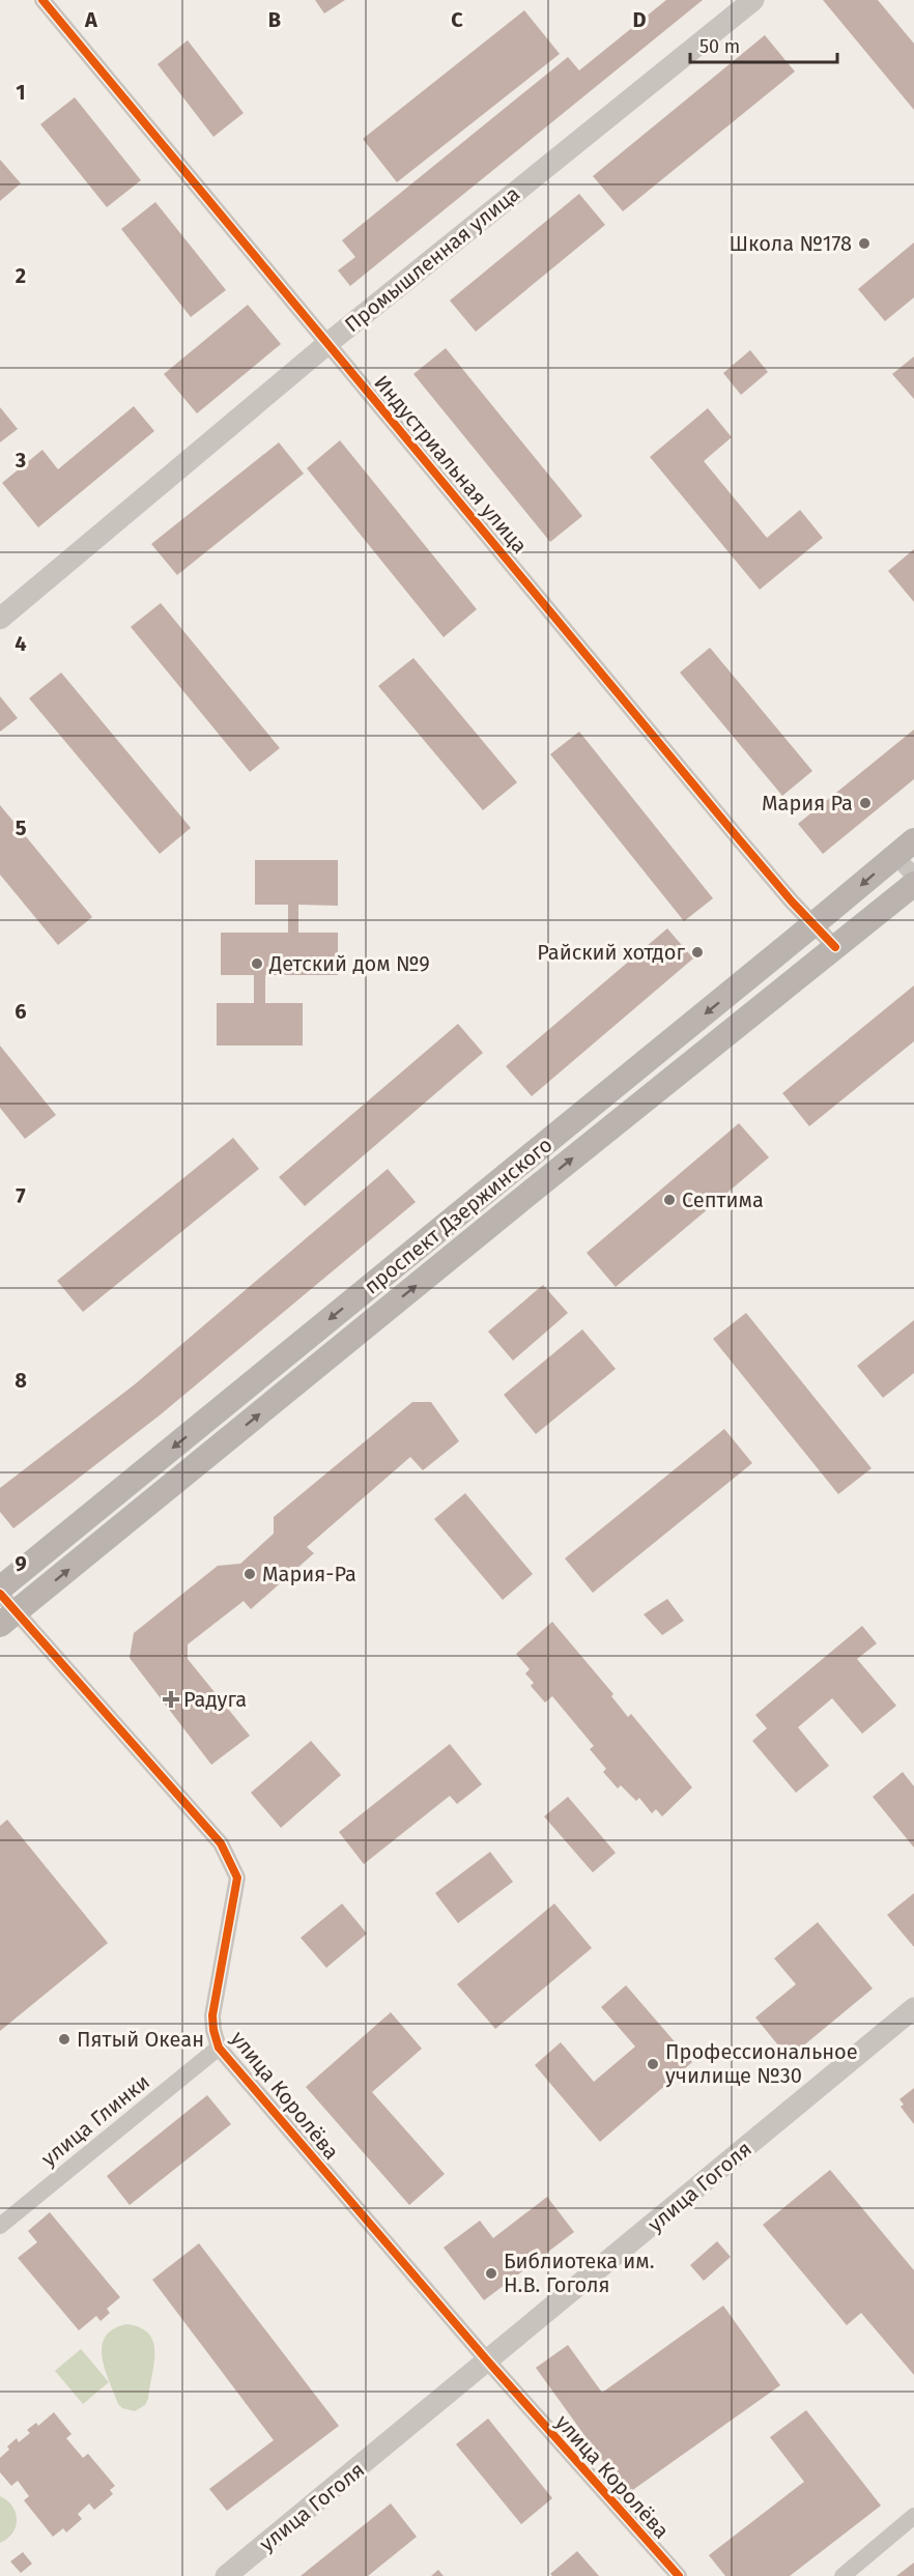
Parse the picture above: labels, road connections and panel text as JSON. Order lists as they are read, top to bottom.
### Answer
{
  "streets": {
    "main road": ["проспект Дзержинского"],
    "street": [
      "Промышленная улица",
      "Индустриальная улица",
      "улица Королёва",
      "улица Глинки",
      "улица Гоголя"
    ]
  },
  "crossings": [
    ["Промышленная улица", "Индустриальная улица"],
    ["Индустриальная улица", "проспект Дзержинского"],
    ["проспект Дзержинского", "улица Королёва"],
    ["улица Королёва", "улица Глинки"],
    ["улица Королёва", "улица Гоголя"]
  ],
  "places": {
    "other": [
      "Школа №178",
      "Мария Ра",
      "Райский хотдог",
      "Детский дом №9",
      "Септима",
      "Мария-Ра",
      "Пятый Океан",
      "Профессиональное училище №30",
      "Библиотека им. Н.В. Гоголя"
    ],
    "health": ["Радуга"]
  },
  "scale_bar": "50 m",
  "grid": {
    "columns": [
      "A",
      "B",
      "C",
      "D"
    ],
    "rows": [
      "1",
      "2",
      "3",
      "4",
      "5",
      "6",
      "7",
      "8",
      "9"
    ]
  }
}
